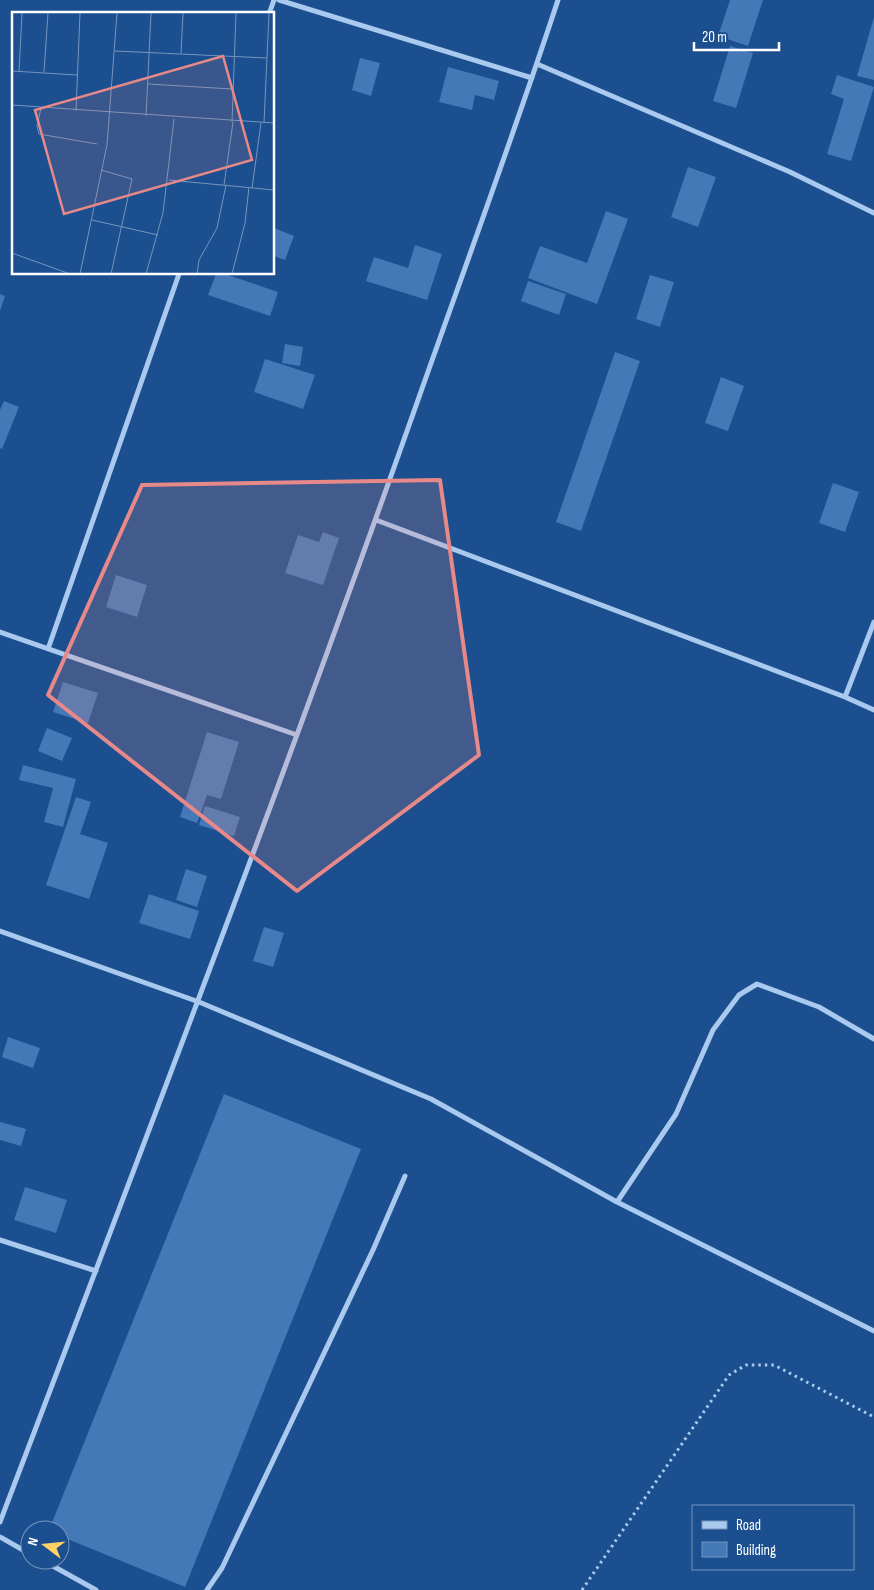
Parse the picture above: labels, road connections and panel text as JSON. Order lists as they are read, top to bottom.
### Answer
{
  "legend": ["Road", "Building"],
  "scale_bar": "20 m",
  "north": "left"
}
